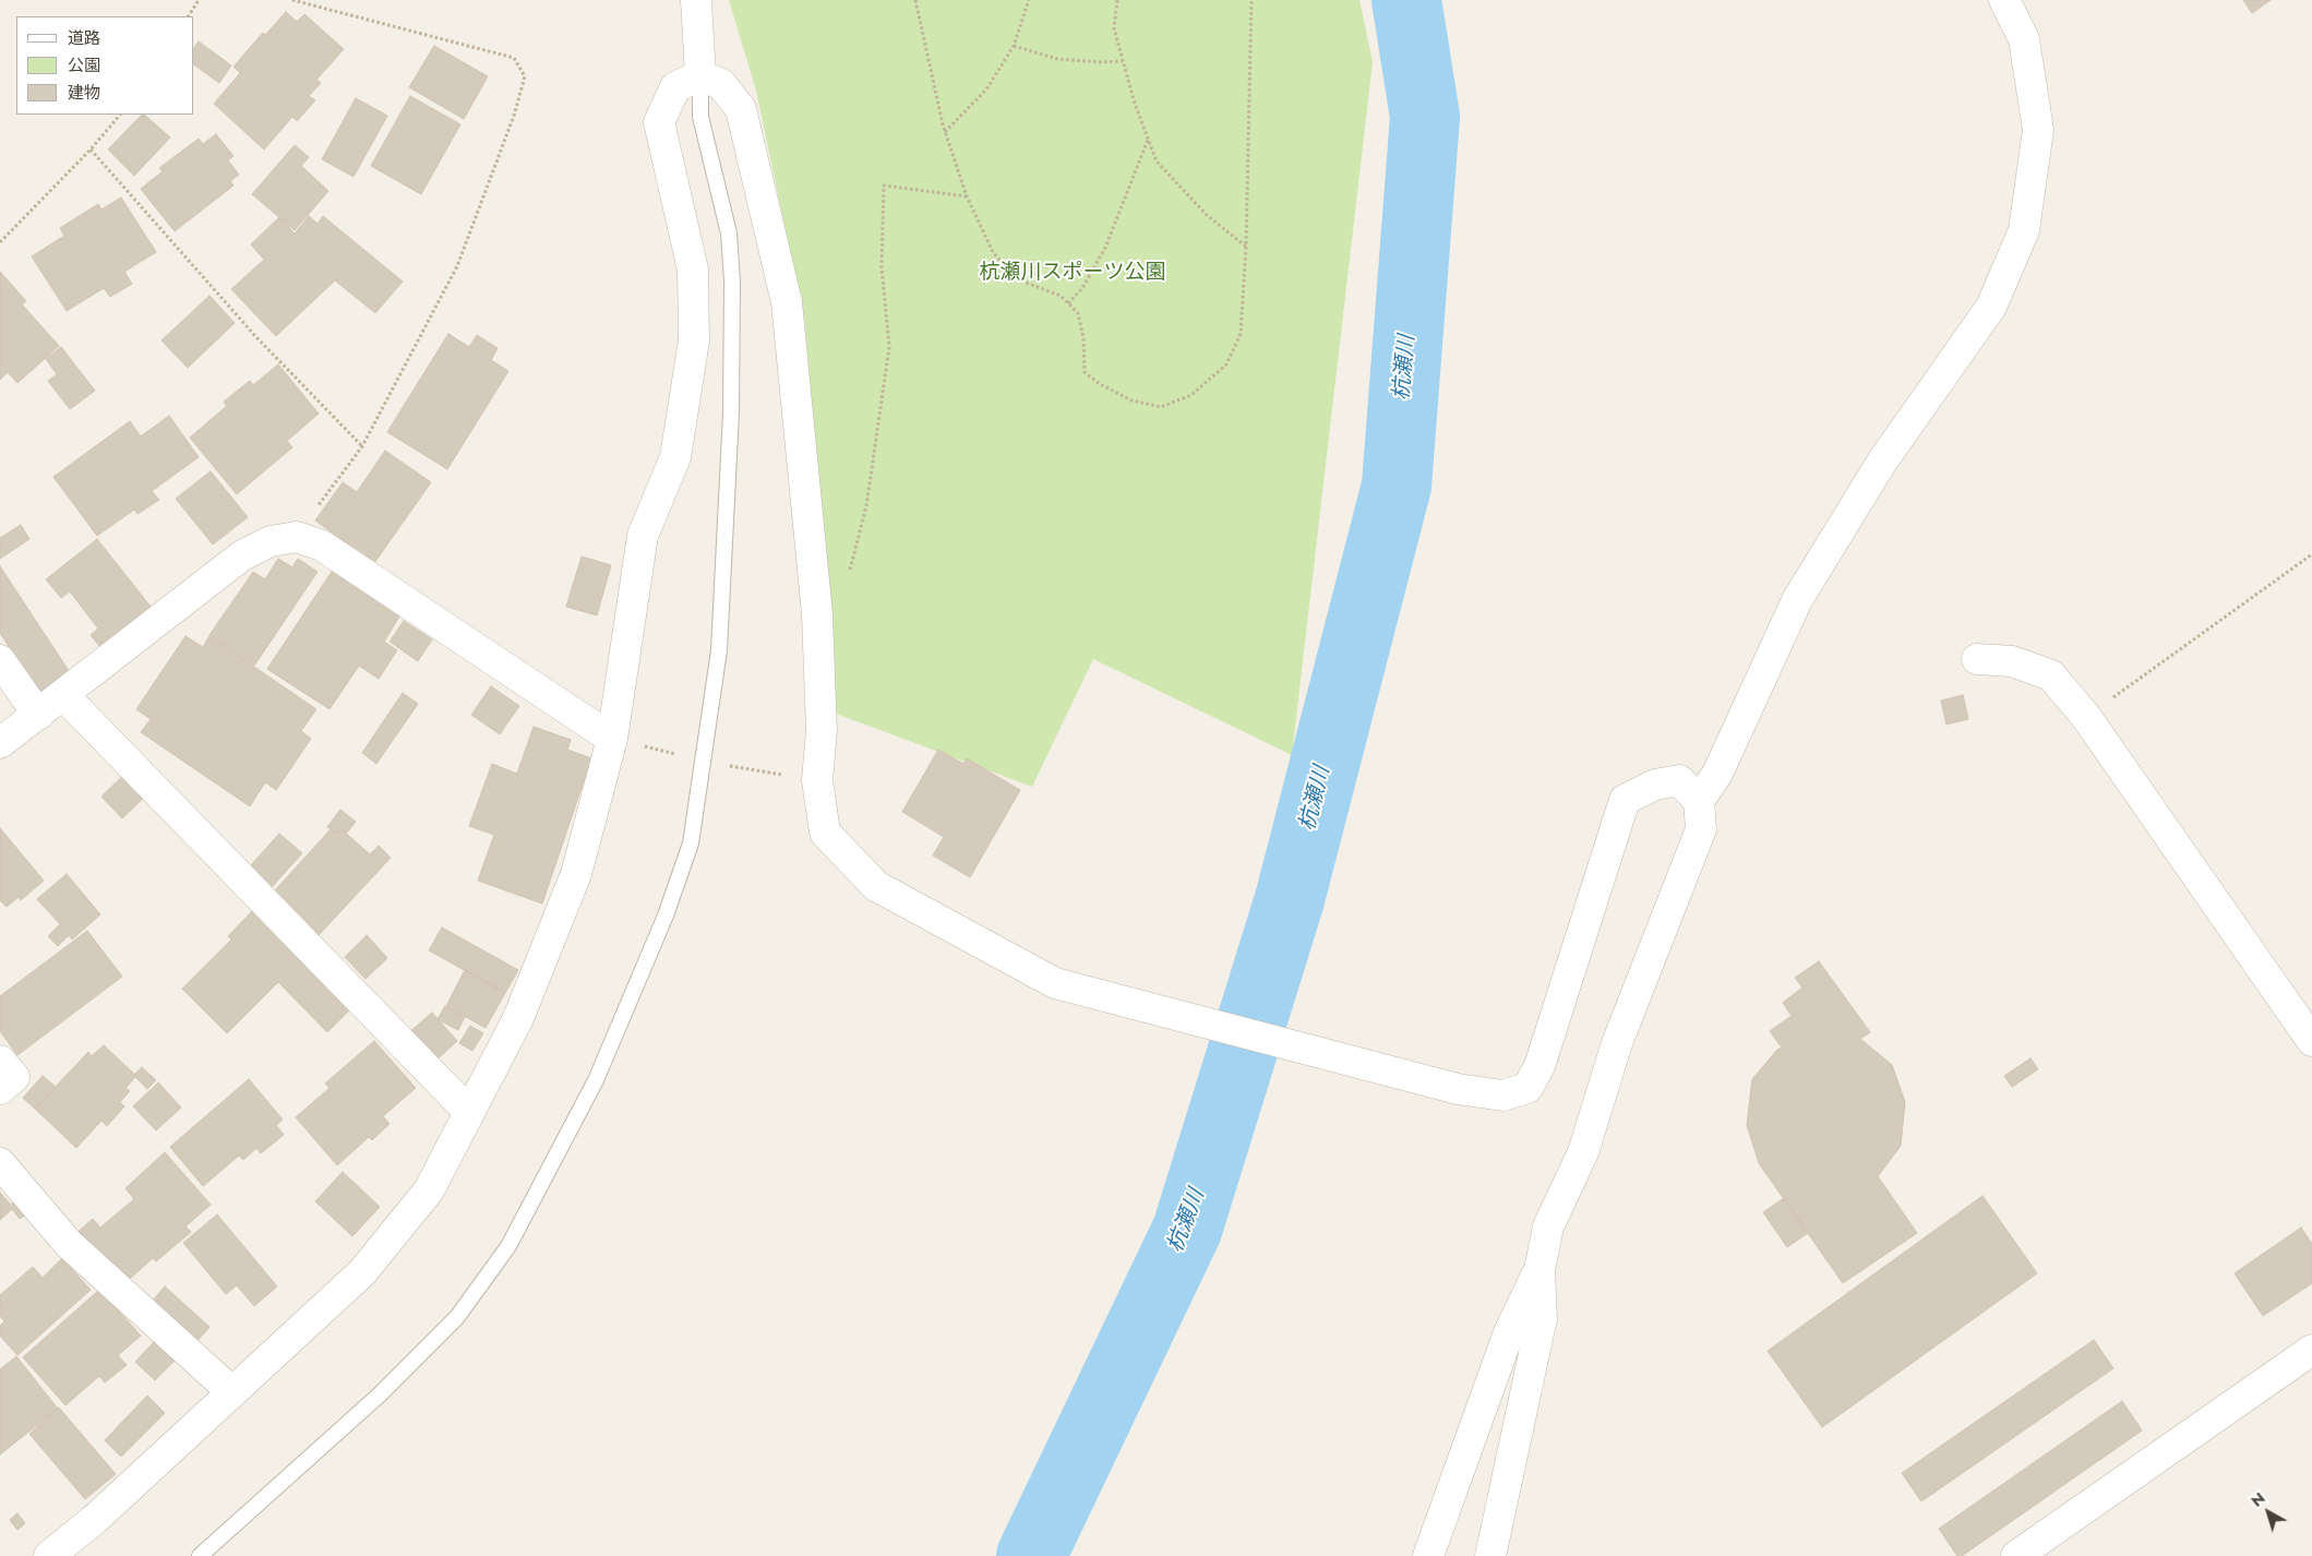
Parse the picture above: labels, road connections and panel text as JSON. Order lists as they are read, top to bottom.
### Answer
{
  "water": ["杭瀬川"],
  "parks": ["杭瀬川スポーツ公園"],
  "legend": ["道路", "公園", "建物"],
  "north": "top left"
}
